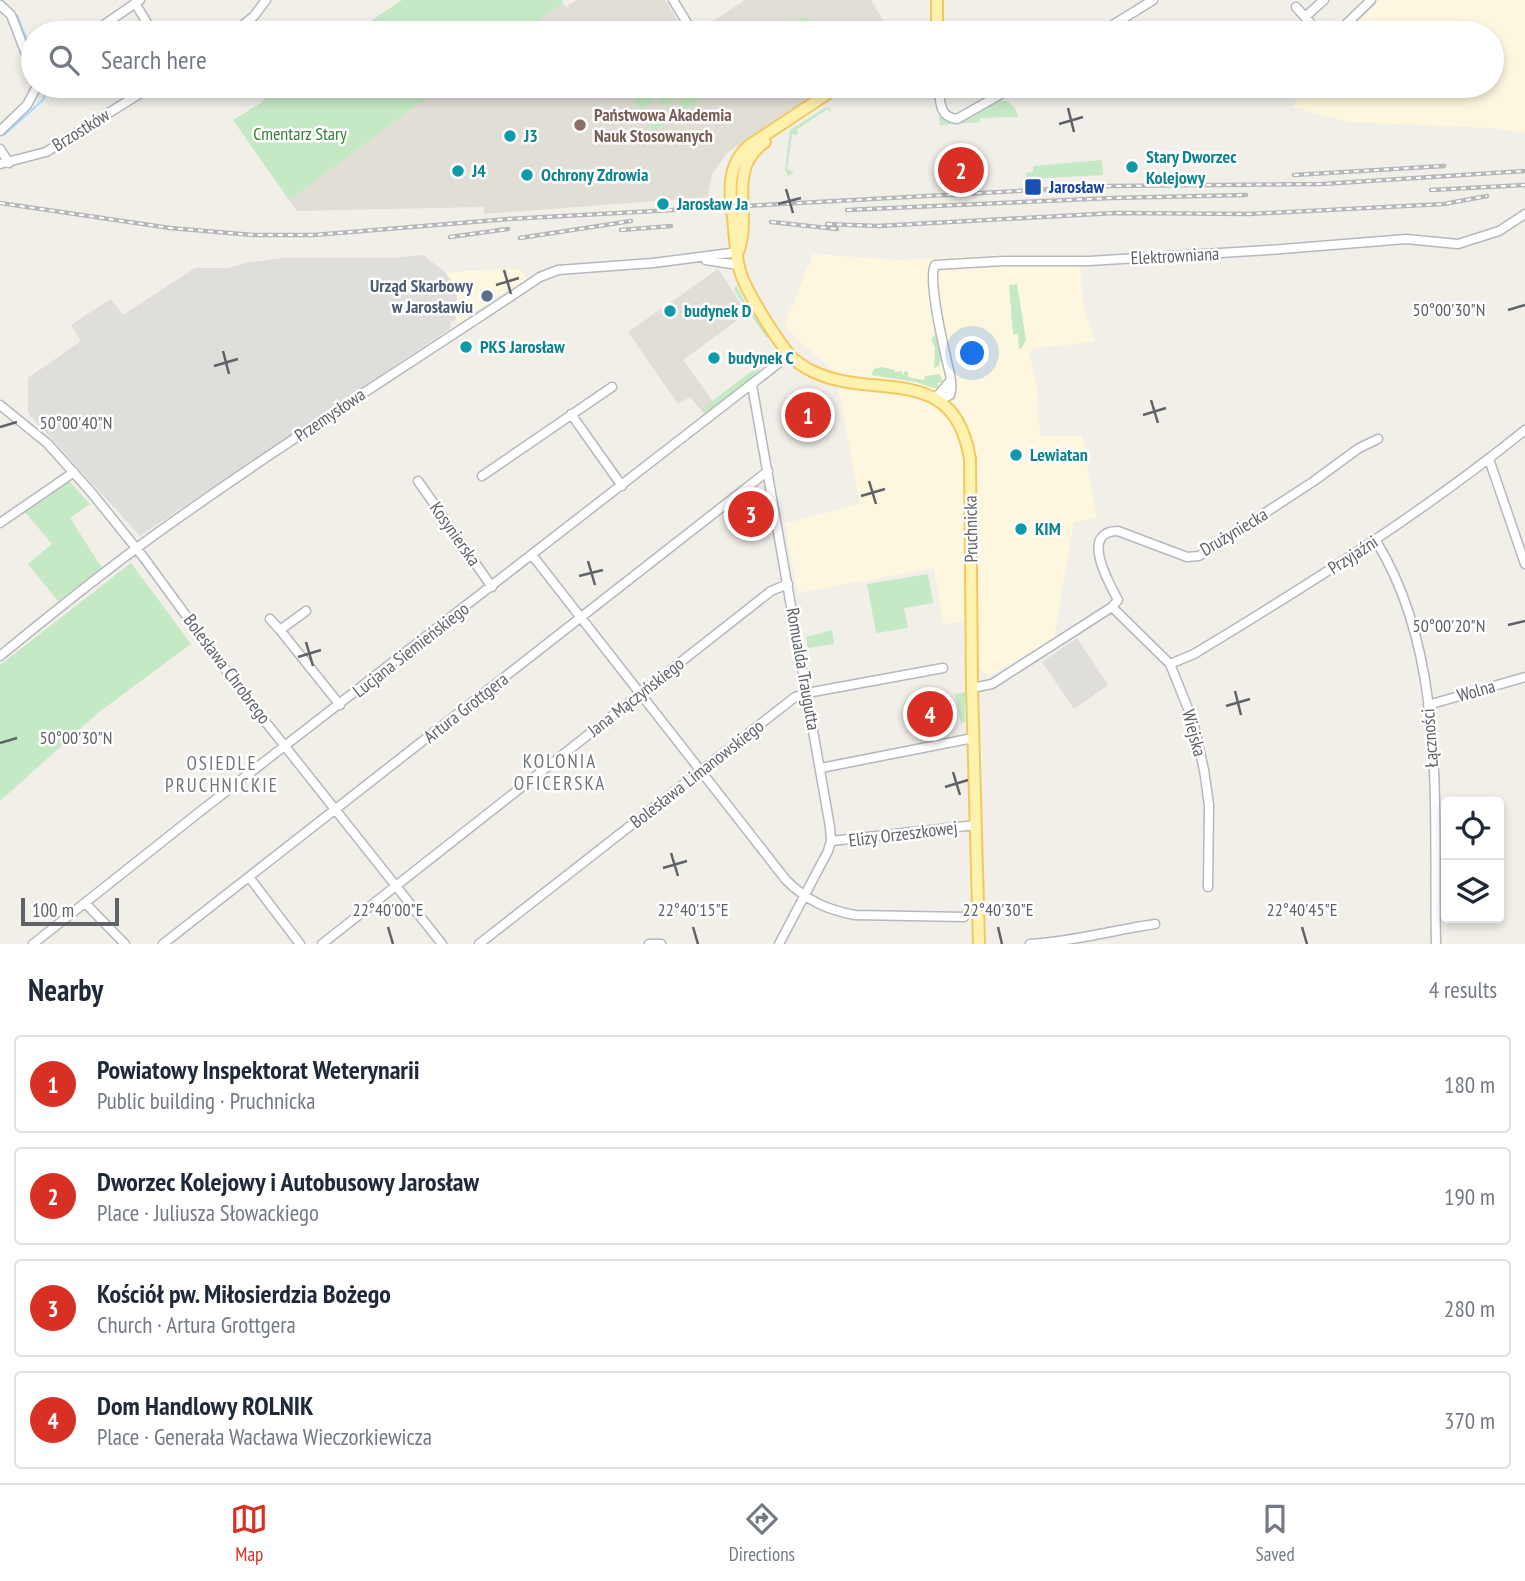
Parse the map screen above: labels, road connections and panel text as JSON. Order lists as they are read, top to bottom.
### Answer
{
  "streets": {
    "main road": ["Pruchnicka"],
    "street": [
      "Brzostków",
      "Elektrowniana",
      "Przemysłowa",
      "Drużyniecka",
      "Kosynierska",
      "Przyjaźni",
      "Lucjana Siemieńskiego",
      "Bolesława Chrobrego",
      "Romualda Traugutta",
      "Wolna",
      "Jana Mączyńskiego",
      "Artura Grottgera",
      "Wiejska",
      "Łączności",
      "Bolesława Limanowskiego",
      "Elizy Orzeszkowej"
    ]
  },
  "crossings": [
    ["Elektrowniana", "Pruchnicka"],
    ["Przemysłowa", "Bolesława Chrobrego"],
    ["Pruchnicka", "Lucjana Siemieńskiego"],
    ["Pruchnicka", "Elizy Orzeszkowej"],
    ["Drużyniecka", "Wiejska"],
    ["Kosynierska", "Lucjana Siemieńskiego"],
    ["Przyjaźni", "Wiejska"],
    ["Przyjaźni", "Łączności"],
    ["Lucjana Siemieńskiego", "Bolesława Chrobrego"],
    ["Lucjana Siemieńskiego", "Romualda Traugutta"],
    ["Bolesława Chrobrego", "Jana Mączyńskiego"],
    ["Bolesława Chrobrego", "Artura Grottgera"],
    ["Romualda Traugutta", "Jana Mączyńskiego"],
    ["Romualda Traugutta", "Artura Grottgera"],
    ["Romualda Traugutta", "Bolesława Limanowskiego"],
    ["Romualda Traugutta", "Elizy Orzeszkowej"],
    ["Wolna", "Łączności"]
  ],
  "districts": ["KOLONIA OFICERSKA", "OSIEDLE PRUCHNICKIE"],
  "parks": ["Cmentarz Stary"],
  "places": {
    "other": [
      "Państwowa Akademia Nauk Stosowanych",
      "J3",
      "Stary Dworzec Kolejowy",
      "J4",
      "Ochrony Zdrowia",
      "Jarosław Ja",
      "Urząd Skarbowy w Jarosławiu",
      "budynek D",
      "PKS Jarosław",
      "budynek C",
      "Lewiatan",
      "KIM"
    ],
    "transit": ["Jarosław"]
  },
  "scale_bar": "100 m",
  "page": {
    "search": "Search here",
    "pins": [
      "2",
      "1",
      "3",
      "4"
    ],
    "scale": "100 m",
    "heading": ["Nearby", "4 results"],
    "list": [
      {
        "mark": "1",
        "name": "Powiatowy Inspektorat Weterynarii",
        "note": "Public building · Pruchnicka",
        "value": "180 m"
      },
      {
        "mark": "2",
        "name": "Dworzec Kolejowy i Autobusowy Jarosław",
        "note": "Place · Juliusza Słowackiego",
        "value": "190 m"
      },
      {
        "mark": "3",
        "name": "Kościół pw. Miłosierdzia Bożego",
        "note": "Church · Artura Grottgera",
        "value": "280 m"
      },
      {
        "mark": "4",
        "name": "Dom Handlowy ROLNIK",
        "note": "Place · Generała Wacława Wieczorkiewicza",
        "value": "370 m"
      }
    ],
    "nav": ["Map", "Directions", "Saved"]
  },
  "coordinates": [
    "50°00'30\"N",
    "50°00'40\"N",
    "50°00'20\"N",
    "22°40'00\"E",
    "22°40'15\"E",
    "22°40'30\"E",
    "22°40'45\"E"
  ]
}
